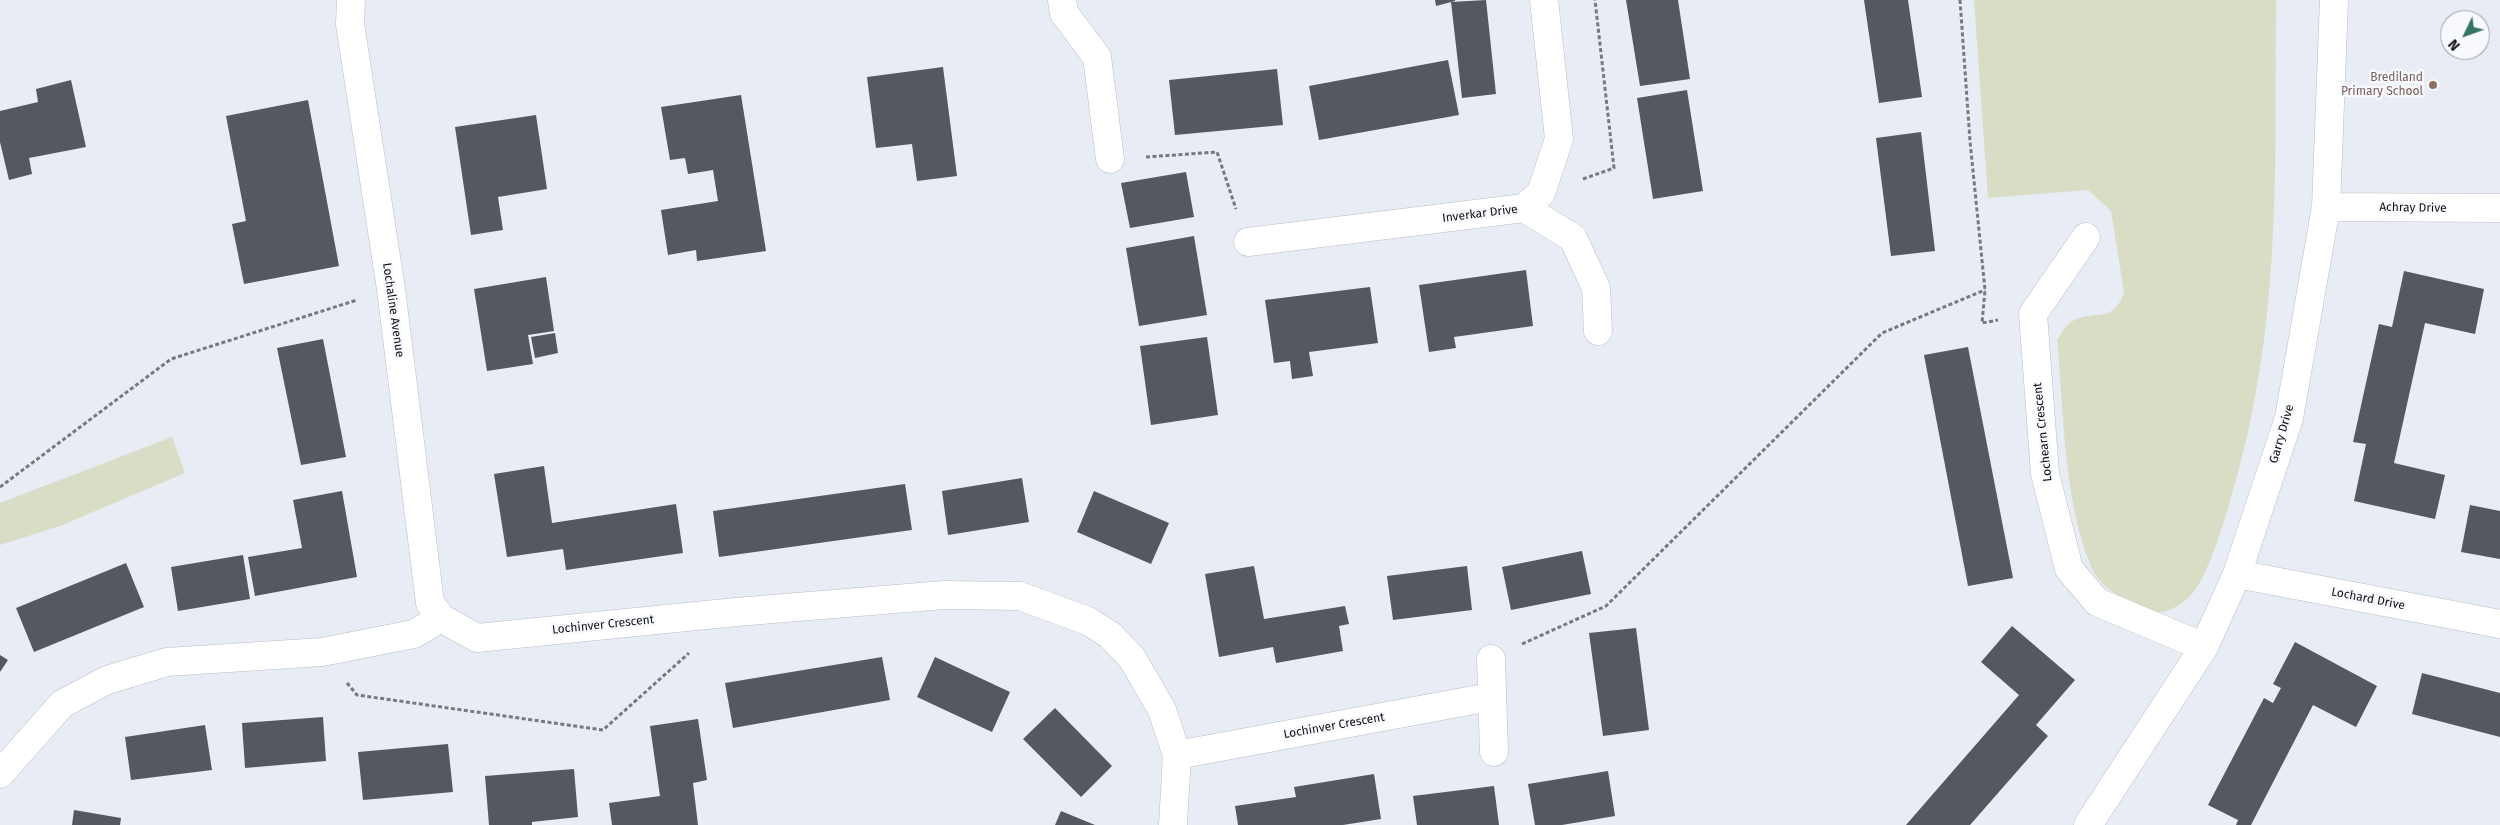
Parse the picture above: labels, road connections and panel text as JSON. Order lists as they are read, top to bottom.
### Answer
{
  "streets": {
    "street": [
      "Achray Drive",
      "Inverkar Drive",
      "Lochaline Avenue",
      "Lochearn Crescent",
      "Garry Drive",
      "Lochard Drive",
      "Lochinver Crescent"
    ]
  },
  "crossings": [
    ["Achray Drive", "Garry Drive"],
    ["Lochaline Avenue", "Lochinver Crescent"],
    ["Lochearn Crescent", "Garry Drive"],
    ["Garry Drive", "Lochard Drive"]
  ],
  "places": ["Brediland Primary School"],
  "north": "bottom left"
}
